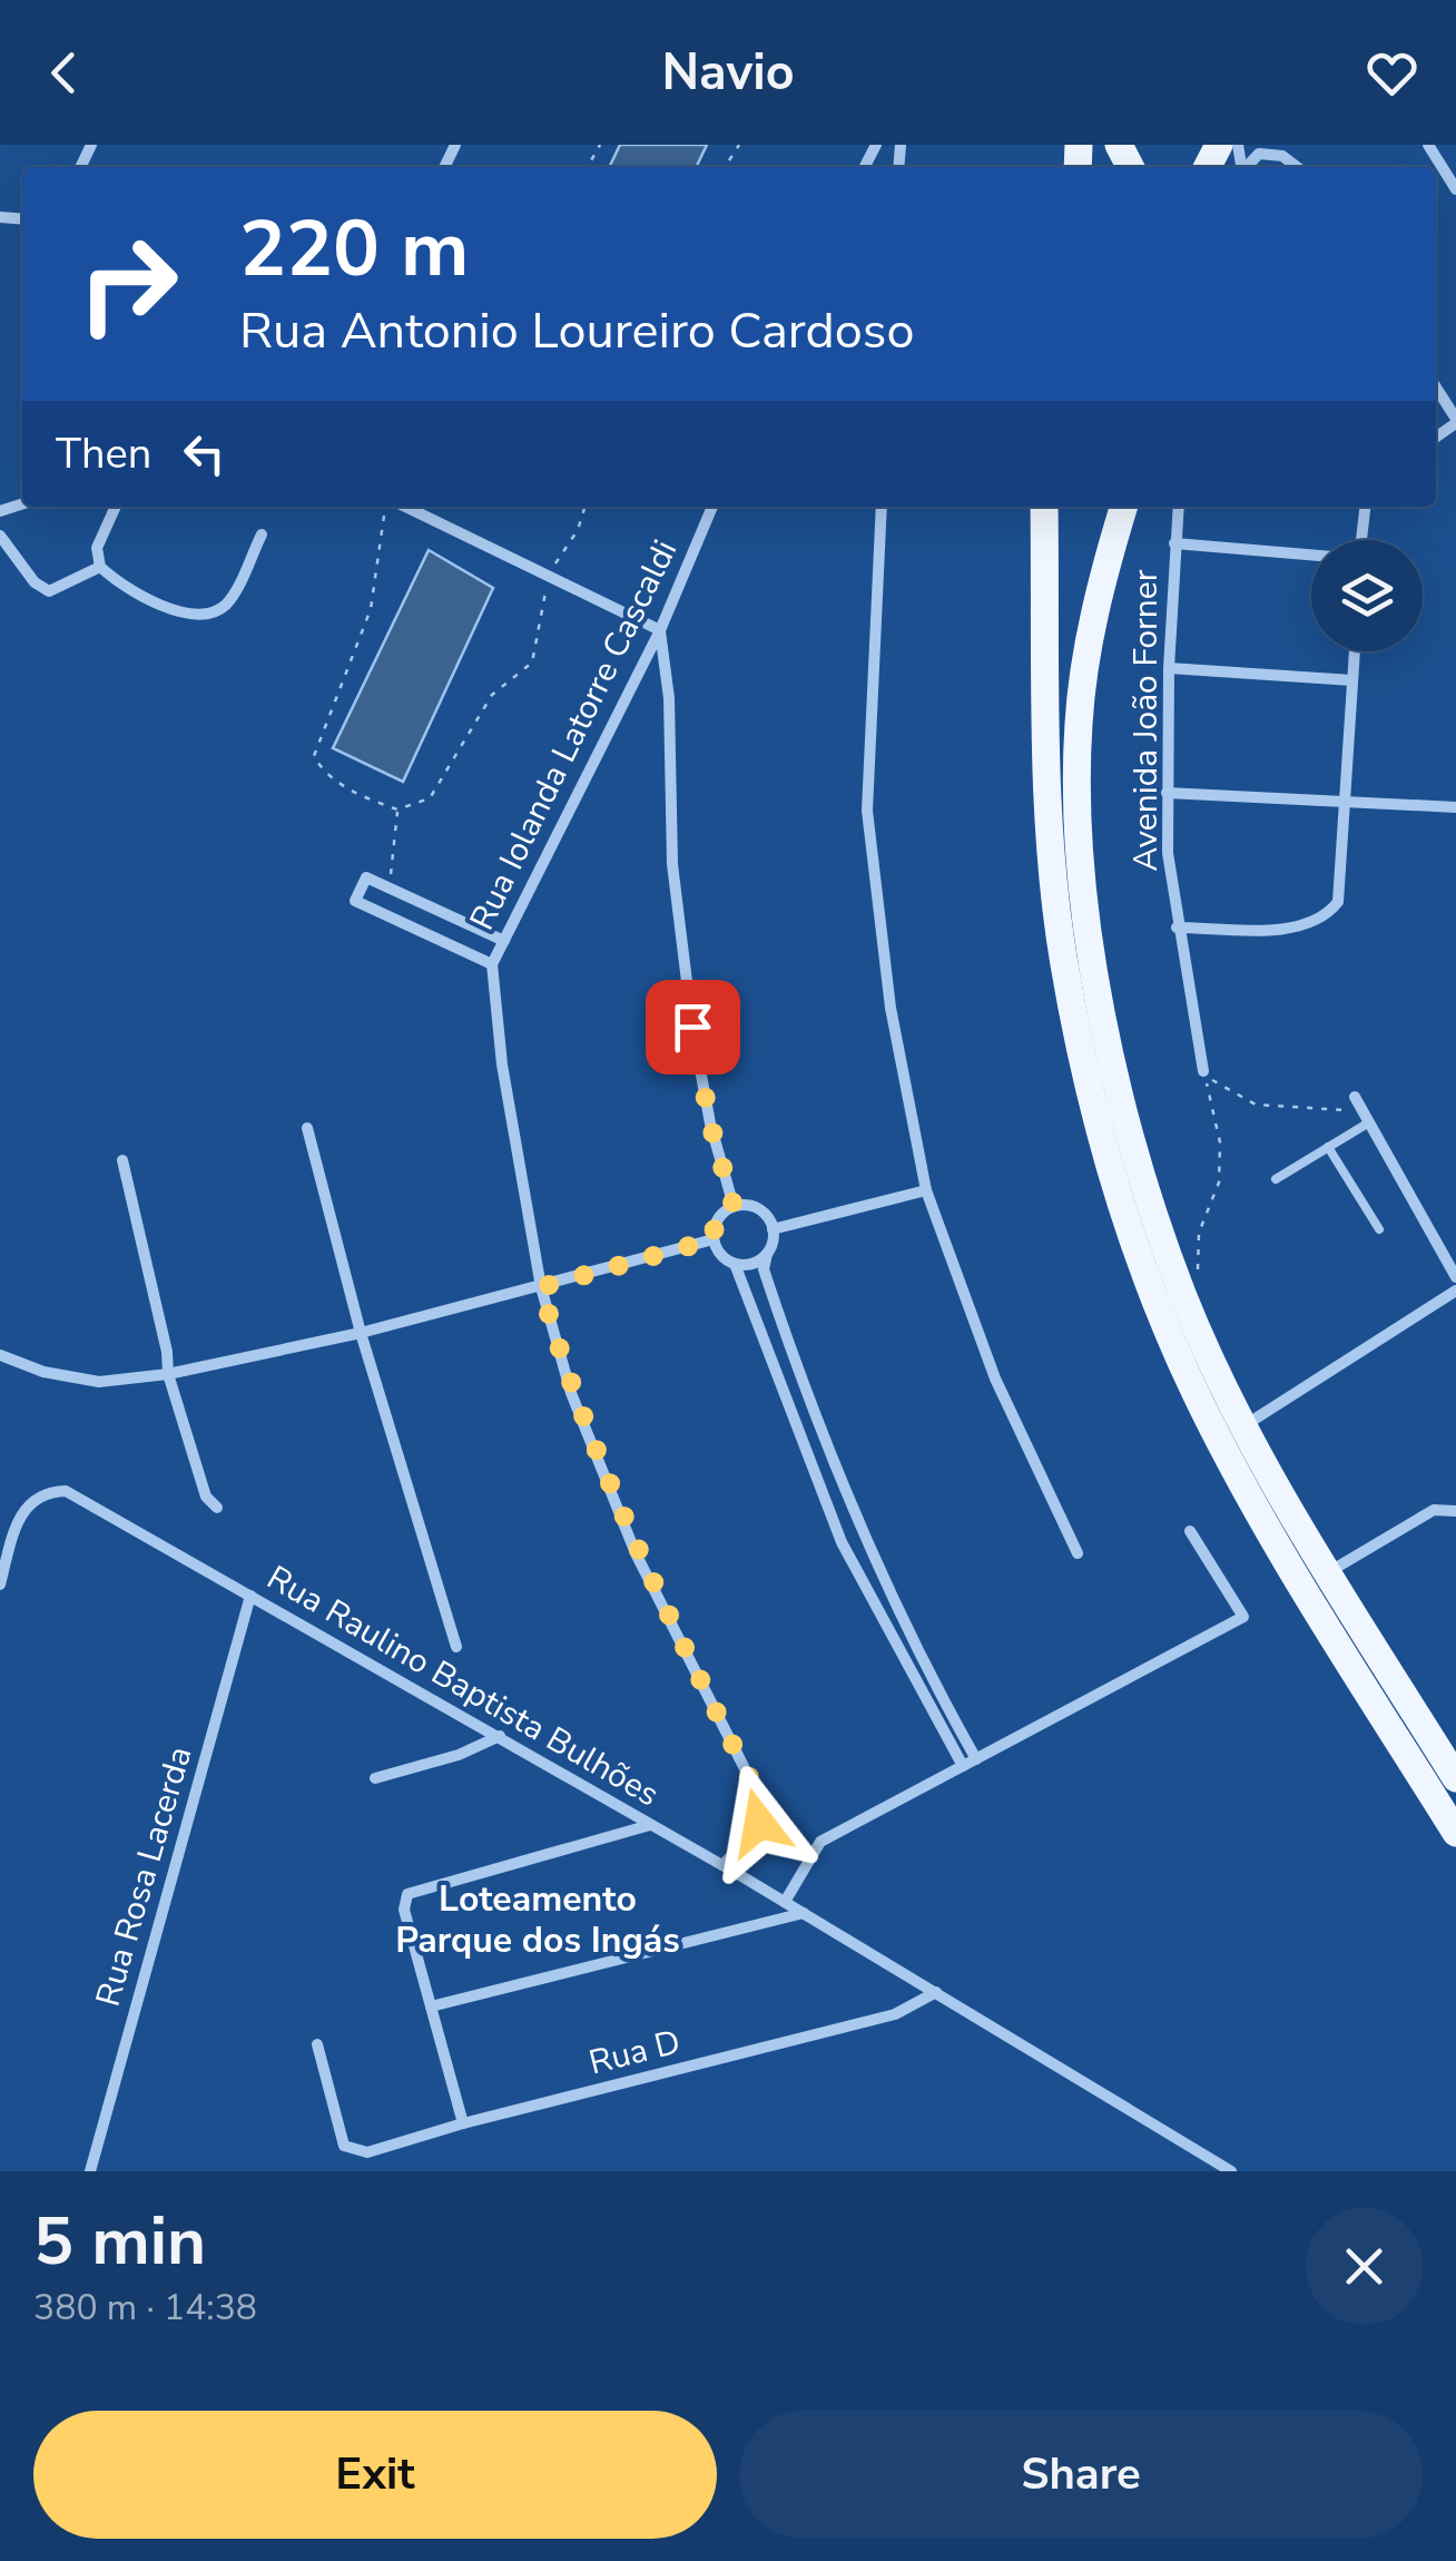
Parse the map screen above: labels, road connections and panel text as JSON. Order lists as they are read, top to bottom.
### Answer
{
  "streets": {
    "street": [
      "Avenida João Forner",
      "Rua Iolanda Latorre Cascaldi",
      "Rua Raulino Baptista Bulhões",
      "Rua Rosa Lacerda",
      "Rua D"
    ]
  },
  "crossings": [
    ["Rua Iolanda Latorre Cascaldi", "Rua Raulino Baptista Bulhões"],
    ["Rua Raulino Baptista Bulhões", "Rua Rosa Lacerda"],
    ["Rua Raulino Baptista Bulhões", "Rua D"]
  ],
  "districts": ["Loteamento Parque dos Ingás"],
  "page": {
    "header": "Navio",
    "turn": ["220 m", "Rua Antonio Loureiro Cardoso"],
    "then": "Then",
    "heading": ["5 min", "380 m · 14:38"],
    "buttons": ["Exit", "Share"]
  }
}
